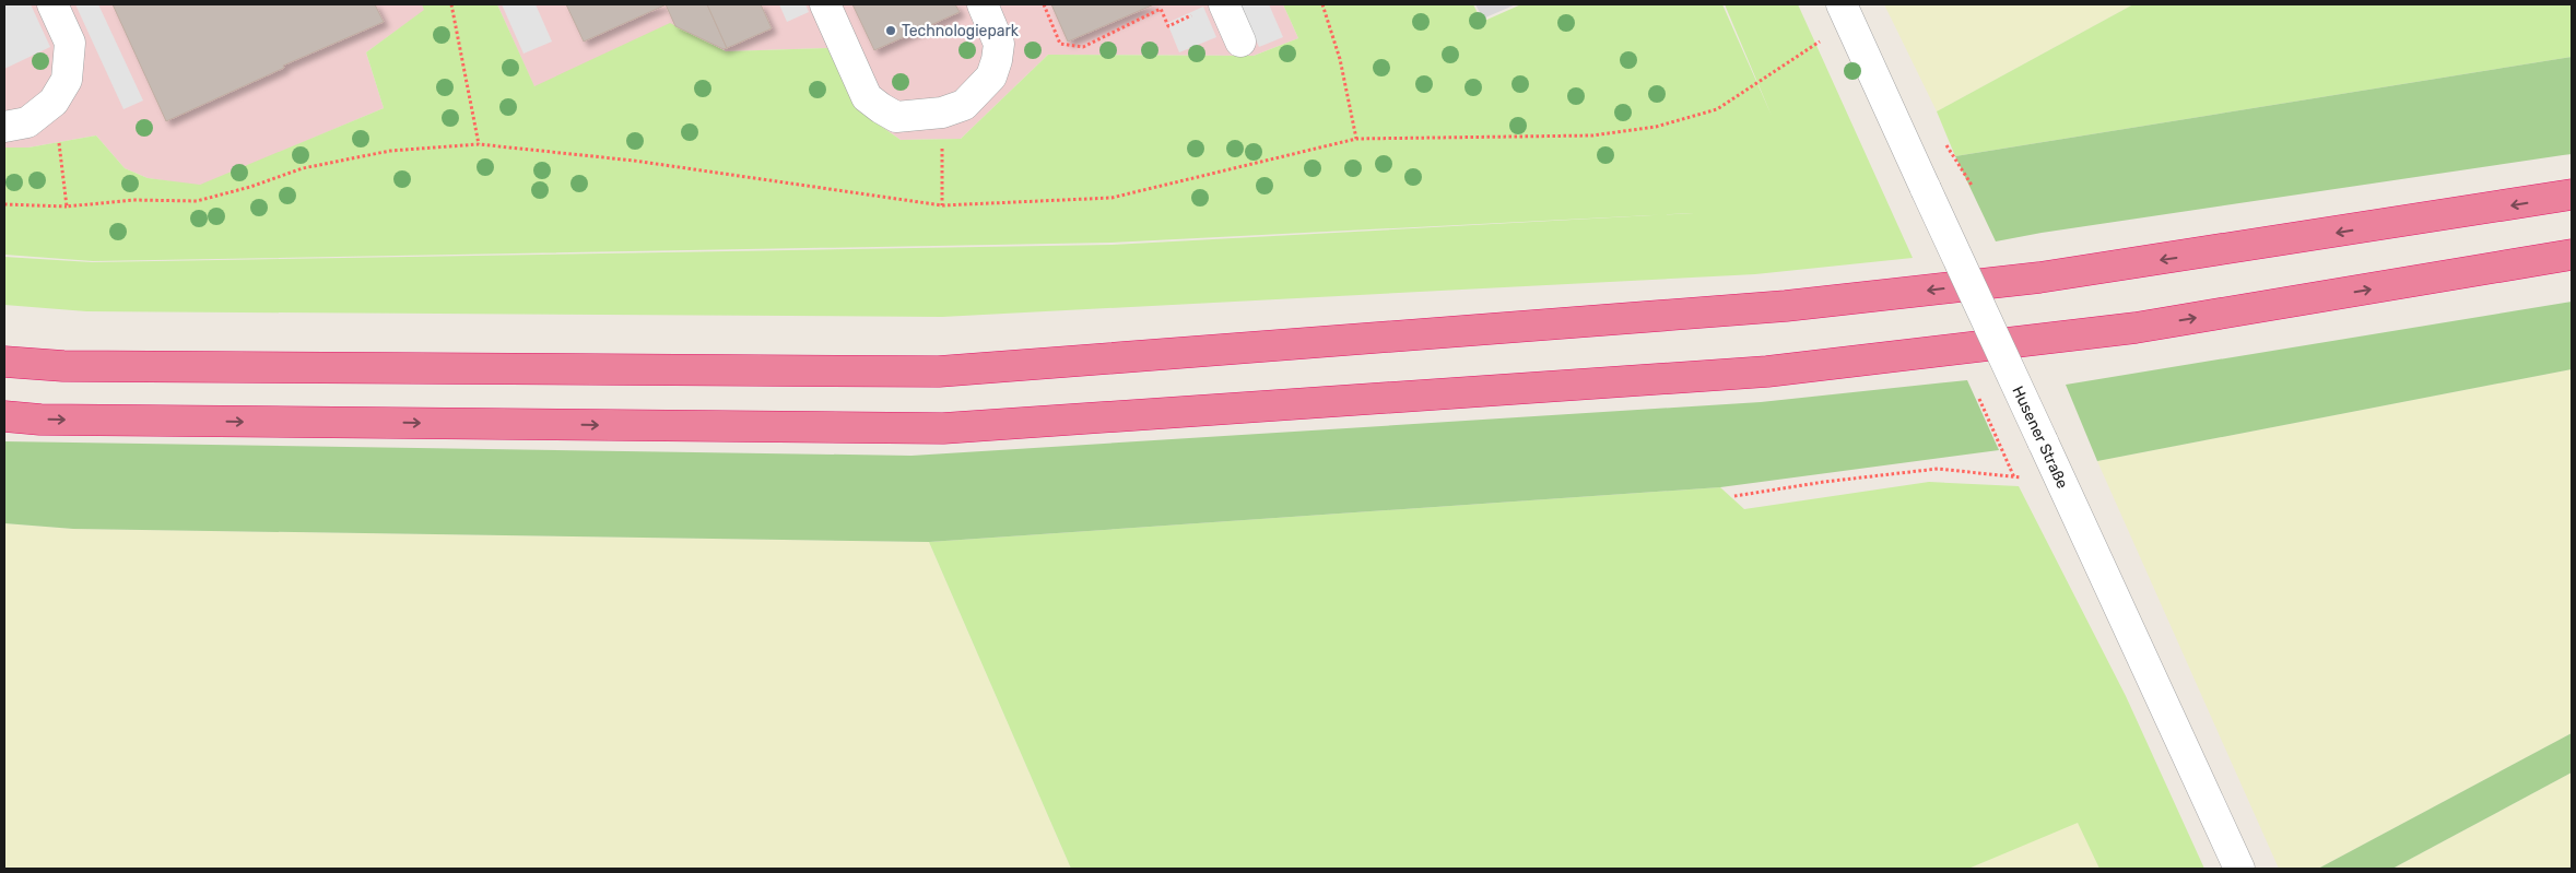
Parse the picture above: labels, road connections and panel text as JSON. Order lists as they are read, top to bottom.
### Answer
{
  "streets": {
    "street": ["Husener Straße"]
  },
  "places": ["Technologiepark"]
}
